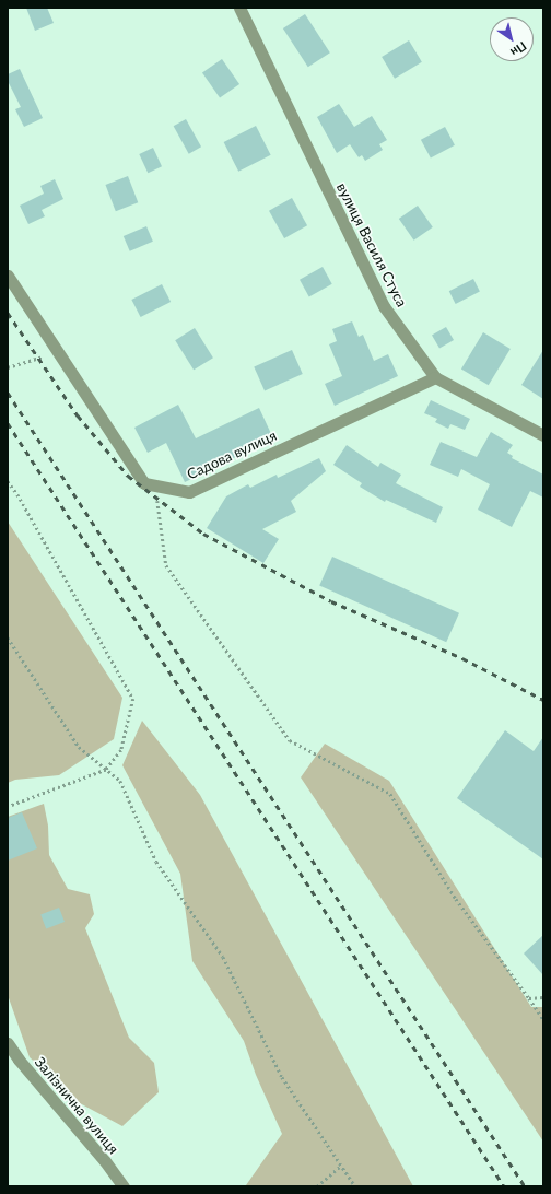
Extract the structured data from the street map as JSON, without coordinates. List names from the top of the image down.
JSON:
{
  "streets": {
    "street": ["вулиця Василя Стуса", "Садова вулиця", "Залізнична вулиця"]
  },
  "crossings": [
    ["вулиця Василя Стуса", "Садова вулиця"]
  ],
  "north": "bottom right"
}
